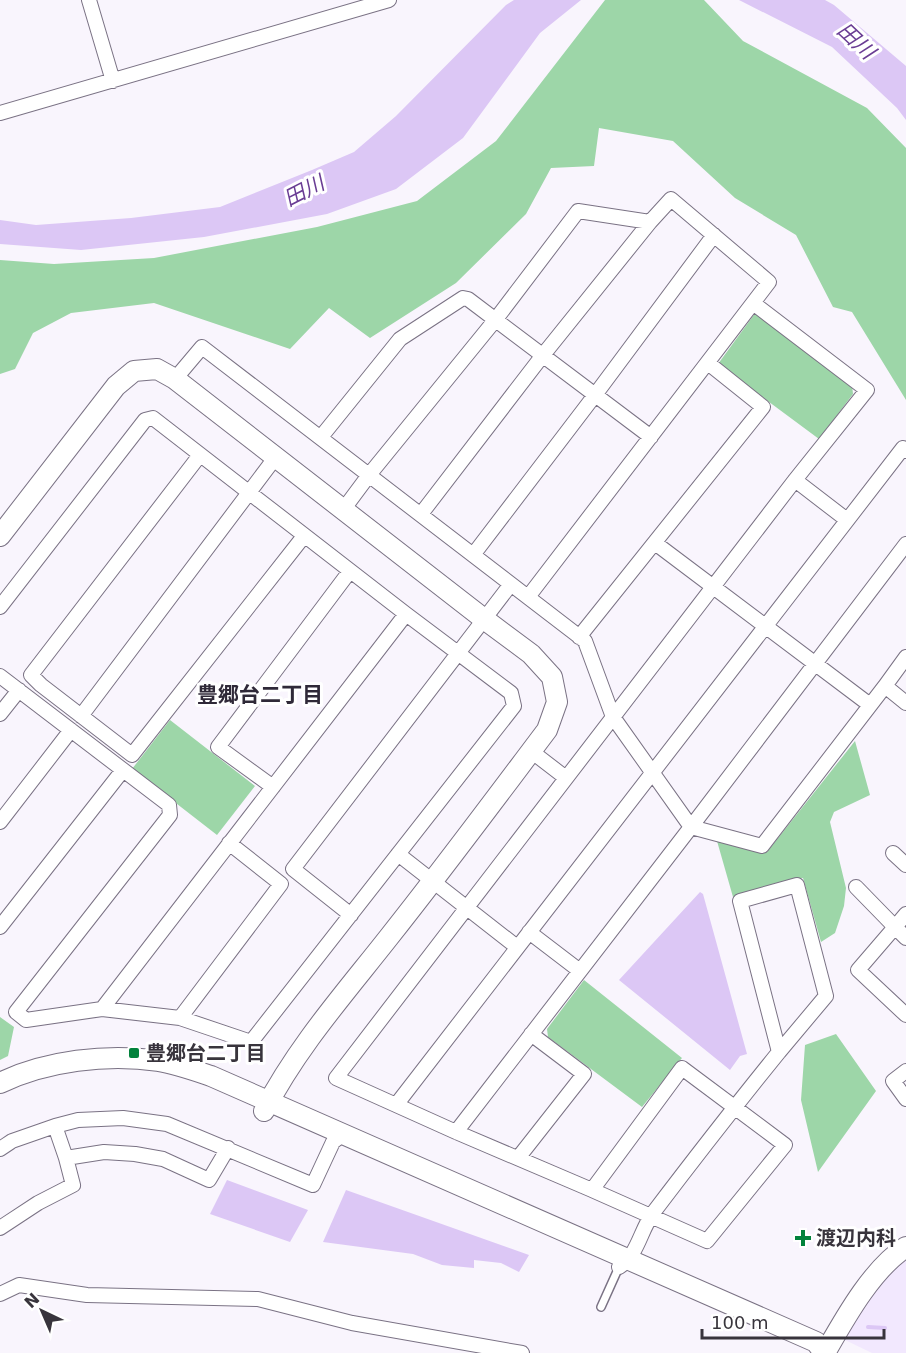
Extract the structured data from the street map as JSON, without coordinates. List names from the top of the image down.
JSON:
{
  "districts": ["豊郷台二丁目"],
  "water": ["田川"],
  "places": {
    "transit": ["豊郷台二丁目"],
    "health": ["渡辺内科"]
  },
  "scale_bar": "100 m",
  "north": "top left"
}
